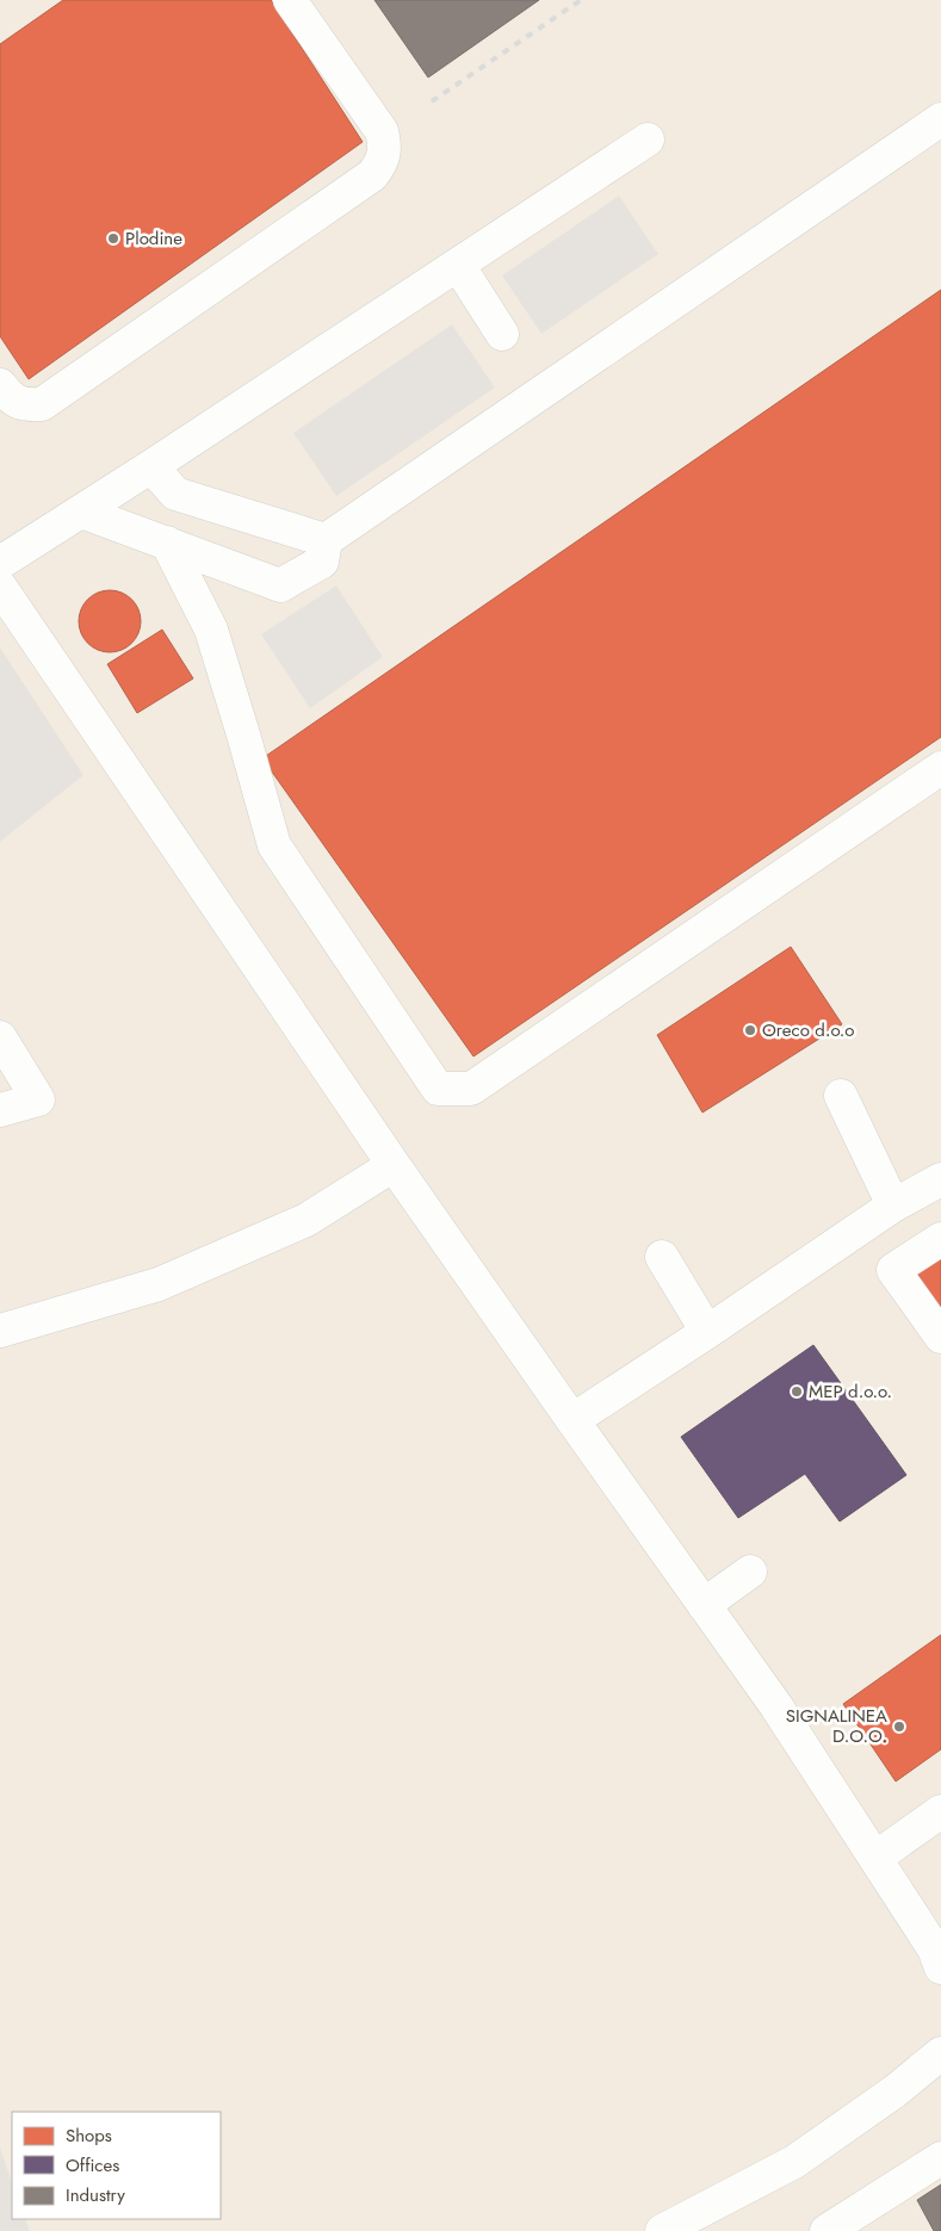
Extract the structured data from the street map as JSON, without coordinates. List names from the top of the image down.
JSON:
{
  "places": [
    "Plodine",
    "Oreco d.o.o",
    "MEP d.o.o.",
    "SIGNALINEA D.O.O."
  ],
  "legend": ["Shops", "Offices", "Industry"]
}
